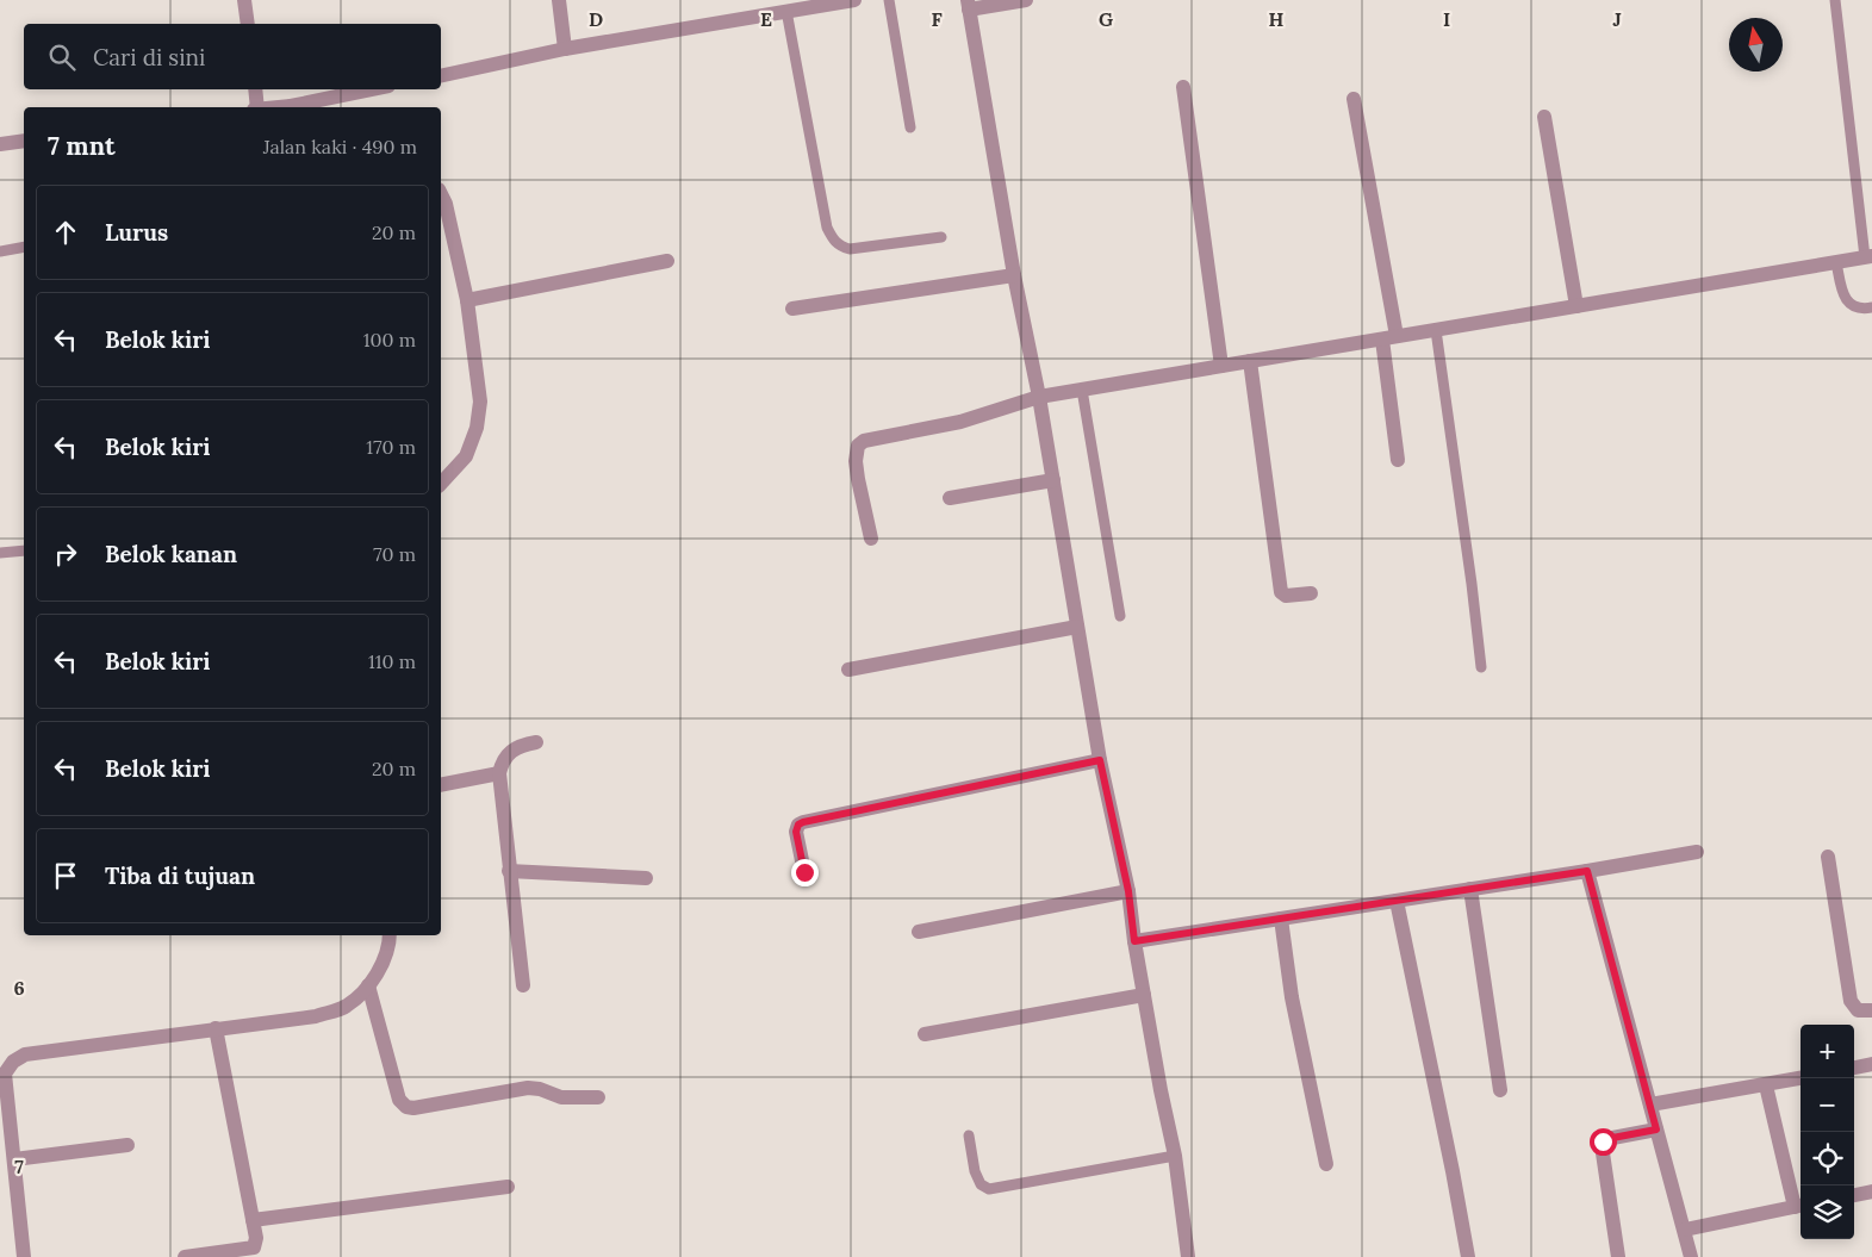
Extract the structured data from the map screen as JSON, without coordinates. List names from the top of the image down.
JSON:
{
  "north": "top",
  "page": {
    "search": "Cari di sini",
    "heading": ["7 mnt", "Jalan kaki · 490 m"],
    "list": [
      ["Lurus", "20 m"],
      ["Belok kiri", "100 m"],
      ["Belok kiri", "170 m"],
      ["Belok kanan", "70 m"],
      ["Belok kiri", "110 m"],
      ["Belok kiri", "20 m"],
      "Tiba di tujuan"
    ],
    "map_buttons": ["+", "−"]
  },
  "grid": {
    "columns": [
      "D",
      "E",
      "F",
      "G",
      "H",
      "I",
      "J"
    ],
    "rows": ["6", "7"]
  }
}
